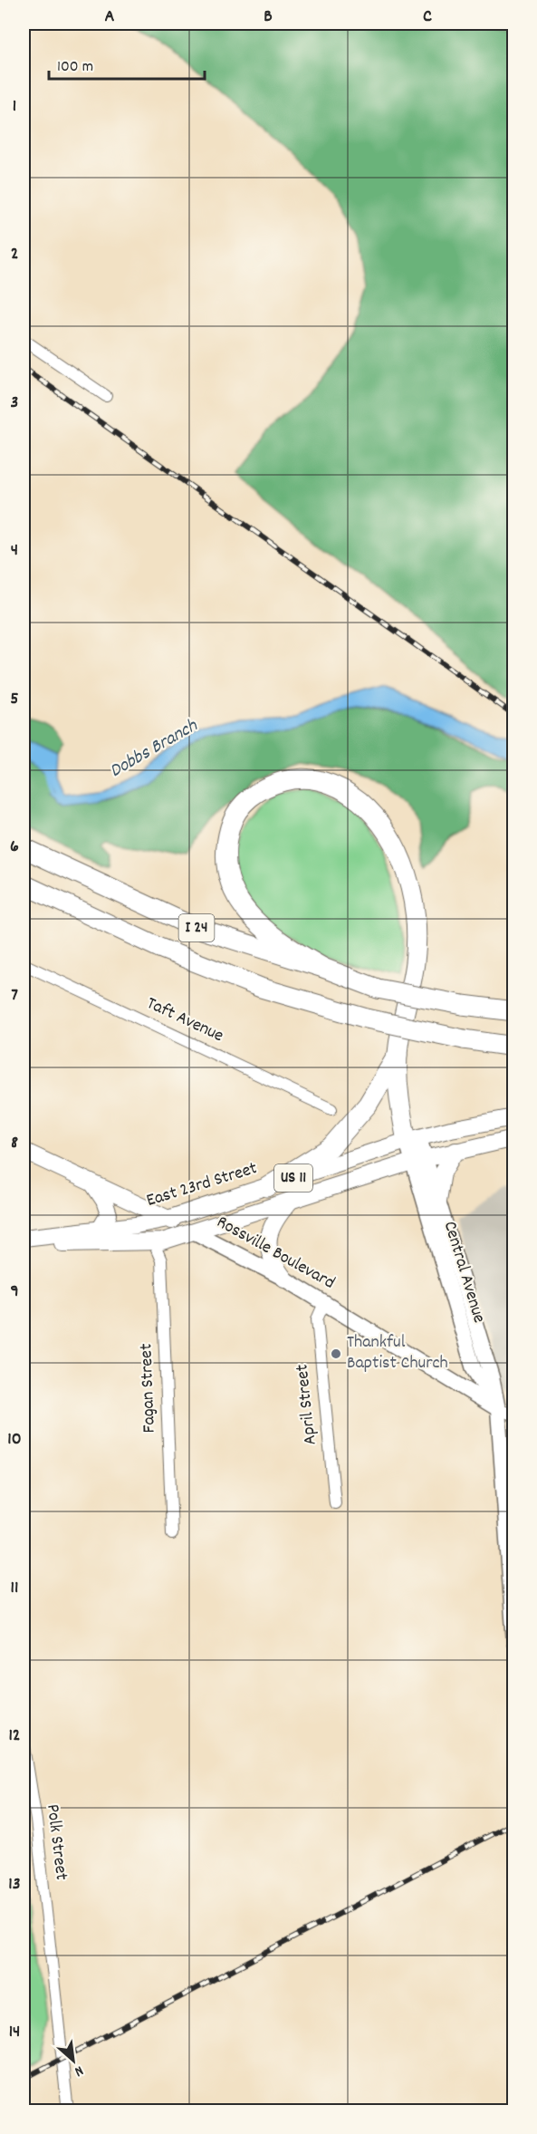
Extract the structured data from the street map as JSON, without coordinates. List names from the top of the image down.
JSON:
{
  "streets": {
    "highway": ["I 24"],
    "main road": [
      "US 11",
      "East 23rd Street",
      "Rossville Boulevard",
      "Central Avenue"
    ],
    "street": [
      "Taft Avenue",
      "Fagan Street",
      "April Street",
      "Polk Street"
    ]
  },
  "crossings": [
    ["US 11", "Rossville Boulevard"],
    ["US 11", "Central Avenue"],
    ["US 11", "Fagan Street"],
    ["East 23rd Street", "Rossville Boulevard"],
    ["East 23rd Street", "Central Avenue"],
    ["Rossville Boulevard", "Central Avenue"],
    ["Rossville Boulevard", "April Street"]
  ],
  "water": ["Dobbs Branch"],
  "places": ["Thankful Baptist Church"],
  "scale_bar": "100 m",
  "north": "bottom right",
  "grid": {
    "columns": ["A", "B", "C"],
    "rows": [
      "1",
      "2",
      "3",
      "4",
      "5",
      "6",
      "7",
      "8",
      "9",
      "10",
      "11",
      "12",
      "13",
      "14"
    ]
  }
}
